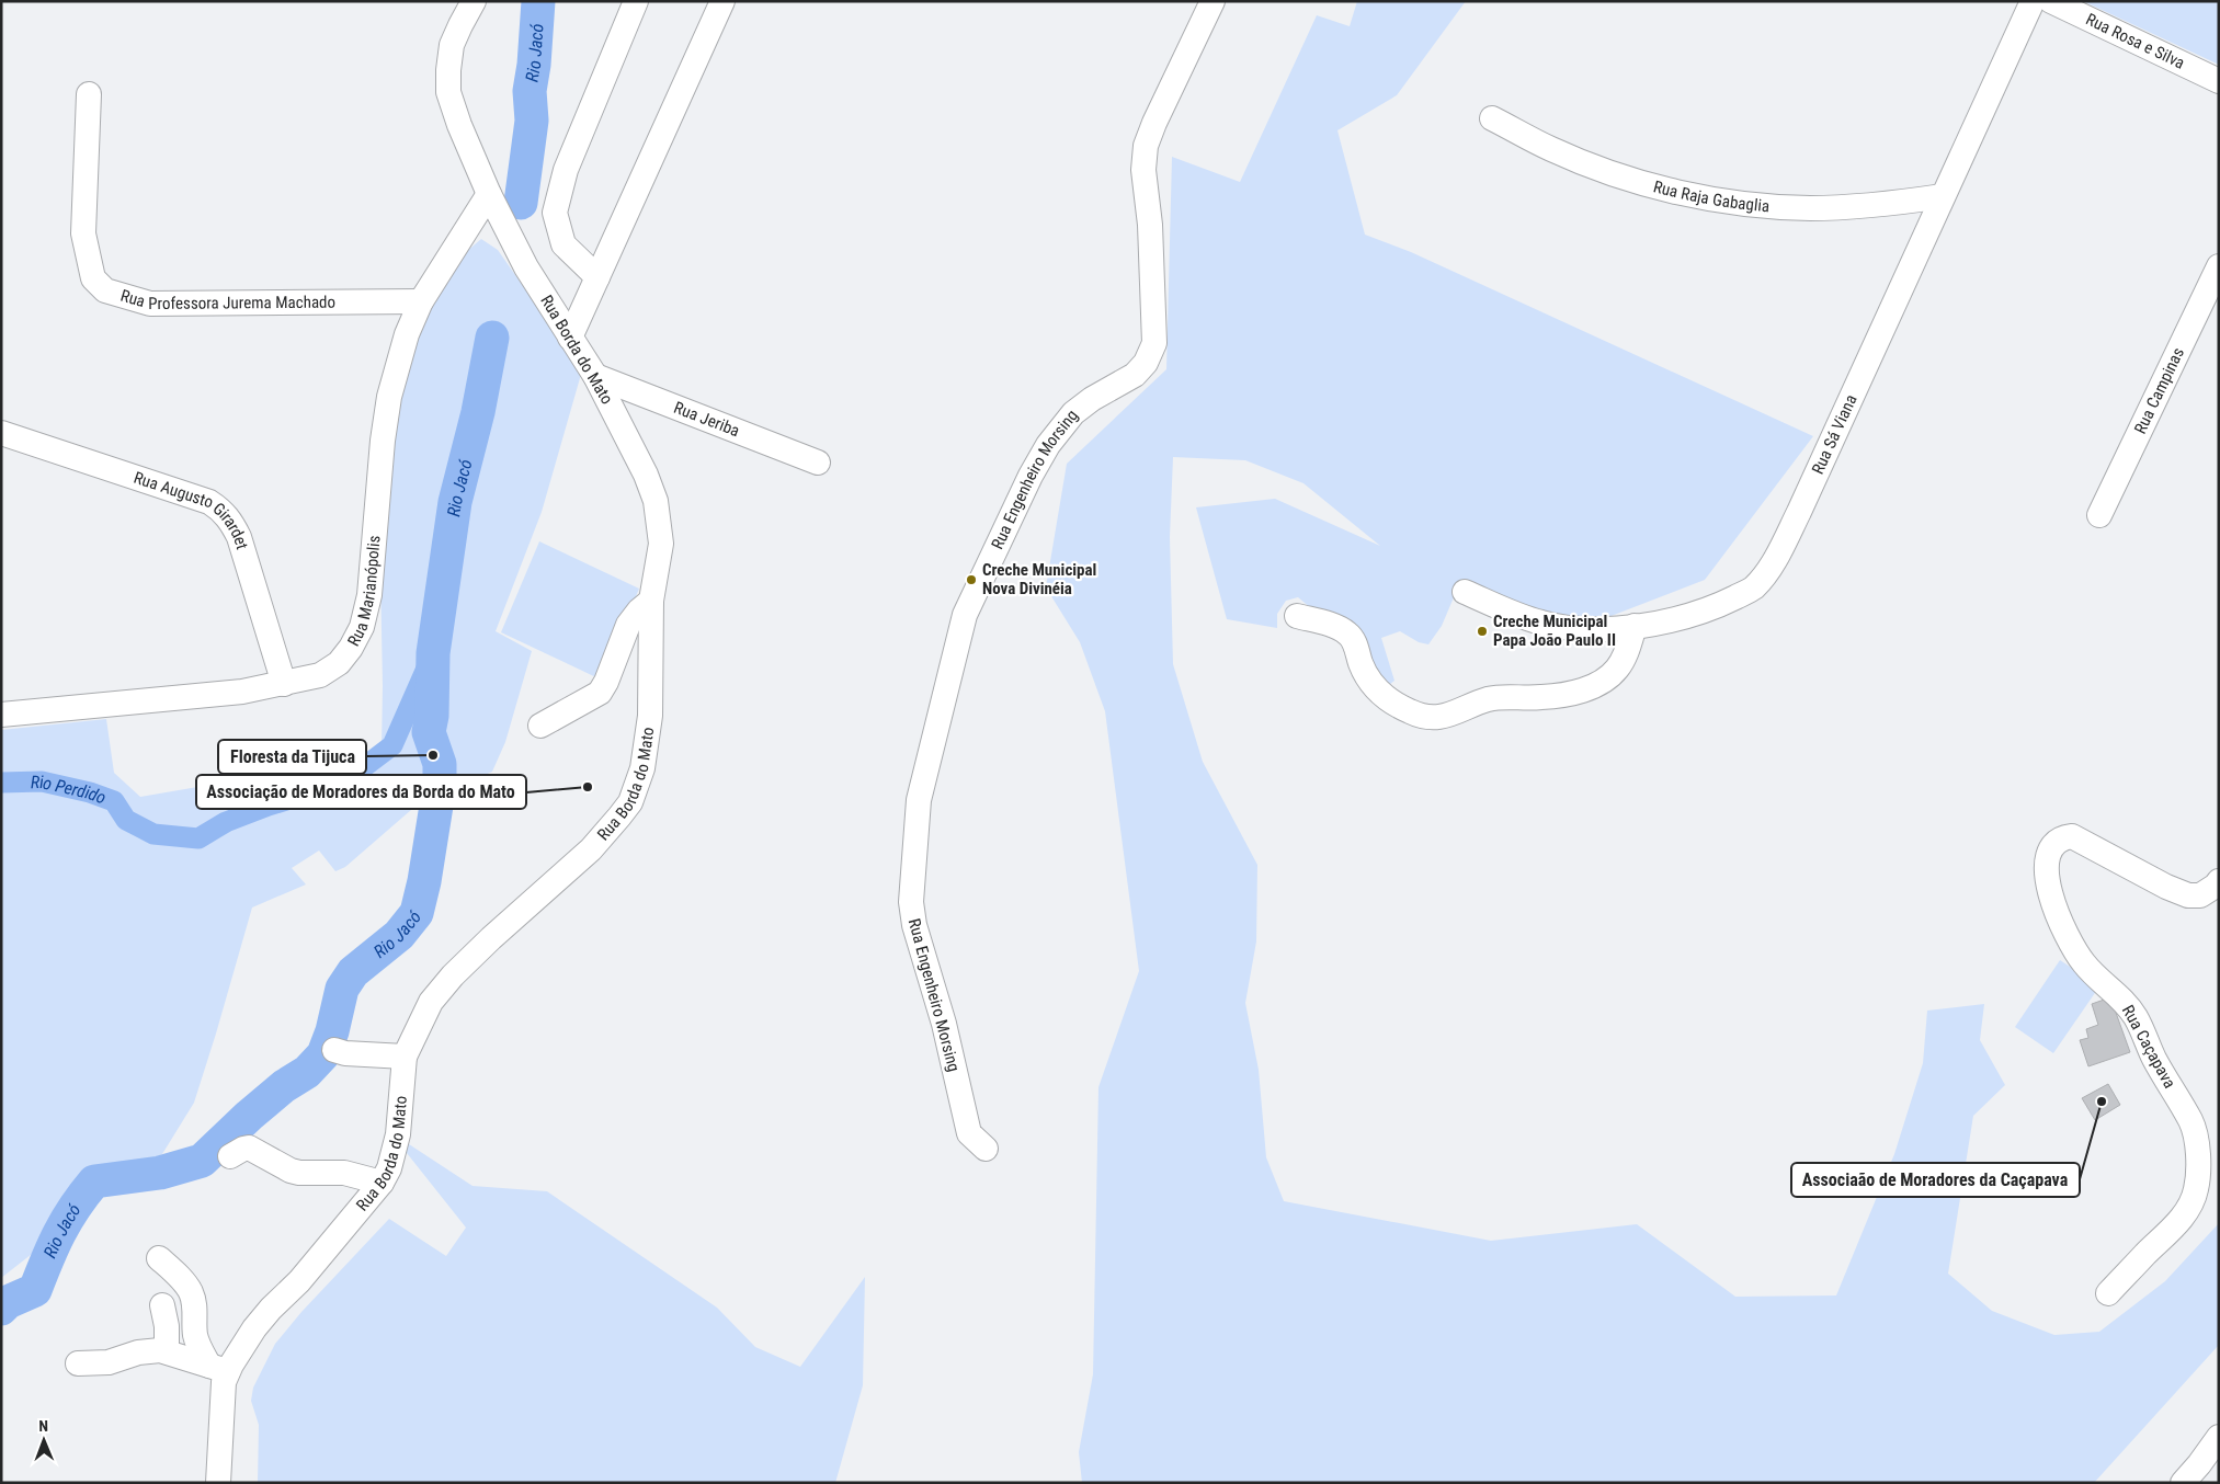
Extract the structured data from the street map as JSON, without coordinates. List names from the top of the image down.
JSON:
{
  "streets": {
    "street": [
      "Rua Rosa e Silva",
      "Rua Raja Gabaglia",
      "Rua Professora Jurema Machado",
      "Rua Borda do Mato",
      "Rua Campinas",
      "Rua Jeriba",
      "Rua Sá Viana",
      "Rua Engenheiro Morsing",
      "Rua Augusto Girardet",
      "Rua Marianópolis",
      "Rua Caçapava"
    ]
  },
  "crossings": [
    ["Rua Raja Gabaglia", "Rua Sá Viana"],
    ["Rua Professora Jurema Machado", "Rua Marianópolis"],
    ["Rua Borda do Mato", "Rua Jeriba"],
    ["Rua Borda do Mato", "Rua Marianópolis"],
    ["Rua Augusto Girardet", "Rua Marianópolis"]
  ],
  "water": ["Rio Jacó", "Rio Perdido"],
  "places": [
    "Creche Municipal Nova Divinéia",
    "Creche Municipal Papa João Paulo II",
    "Floresta da Tijuca",
    "Associação de Moradores da Borda do Mato",
    "Associaão de Moradores da Caçapava"
  ],
  "north": "top"
}
